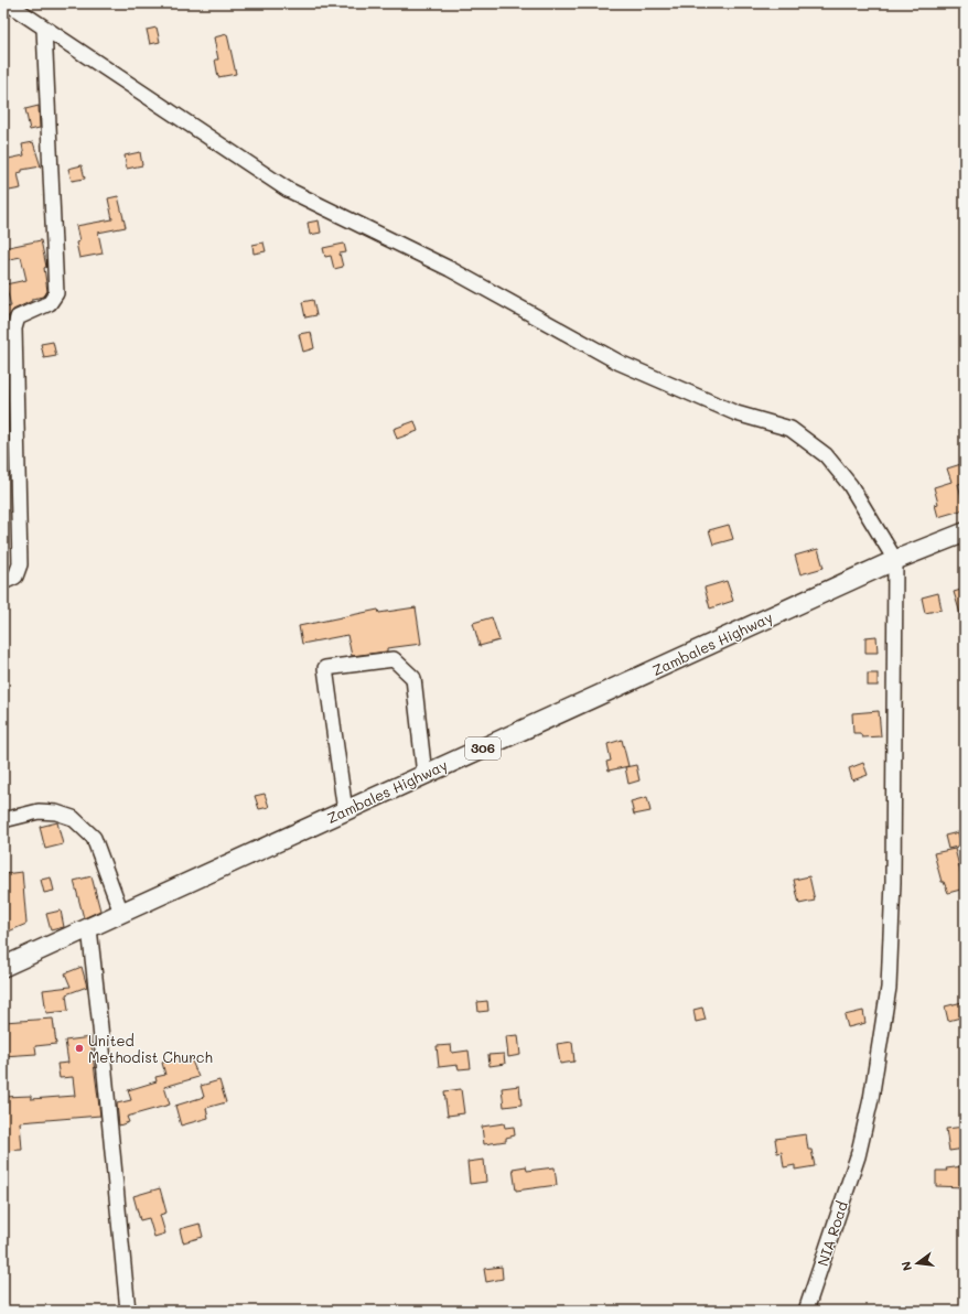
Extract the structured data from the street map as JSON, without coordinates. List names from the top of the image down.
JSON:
{
  "streets": {
    "main road": ["Zambales Highway", "306"],
    "street": ["NIA Road"]
  },
  "crossings": [
    ["Zambales Highway", "NIA Road"]
  ],
  "places": ["United Methodist Church"],
  "north": "left"
}
